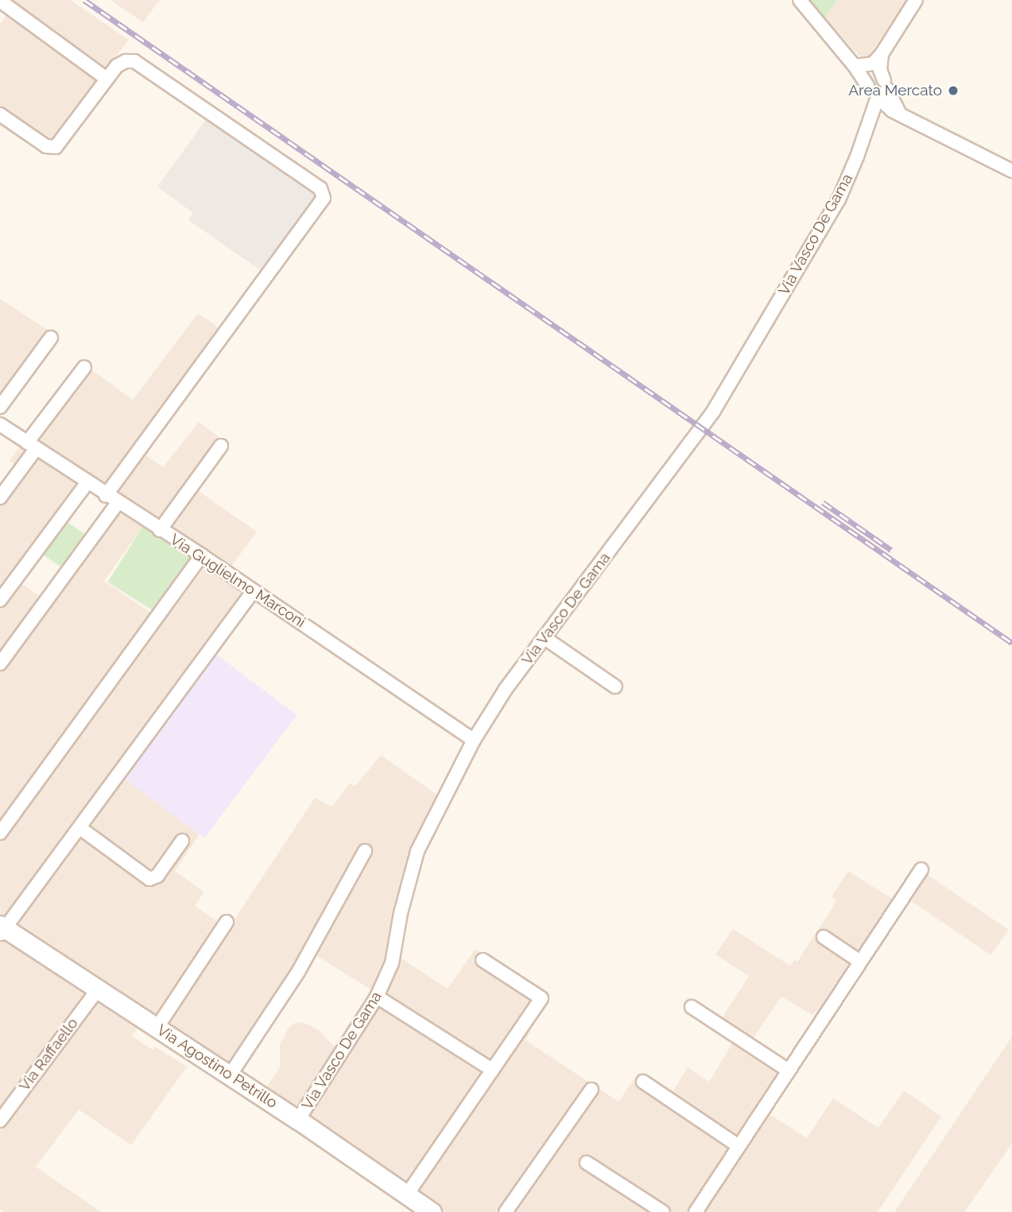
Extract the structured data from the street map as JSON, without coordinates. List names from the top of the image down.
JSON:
{
  "streets": {
    "street": [
      "Via Vasco De Gama",
      "Via Guglielmo Marconi",
      "Via Raffaello",
      "Via Agostino Petrillo"
    ]
  },
  "crossings": [
    ["Via Vasco De Gama", "Via Guglielmo Marconi"],
    ["Via Vasco De Gama", "Via Agostino Petrillo"],
    ["Via Raffaello", "Via Agostino Petrillo"]
  ],
  "places": ["Area Mercato"]
}
